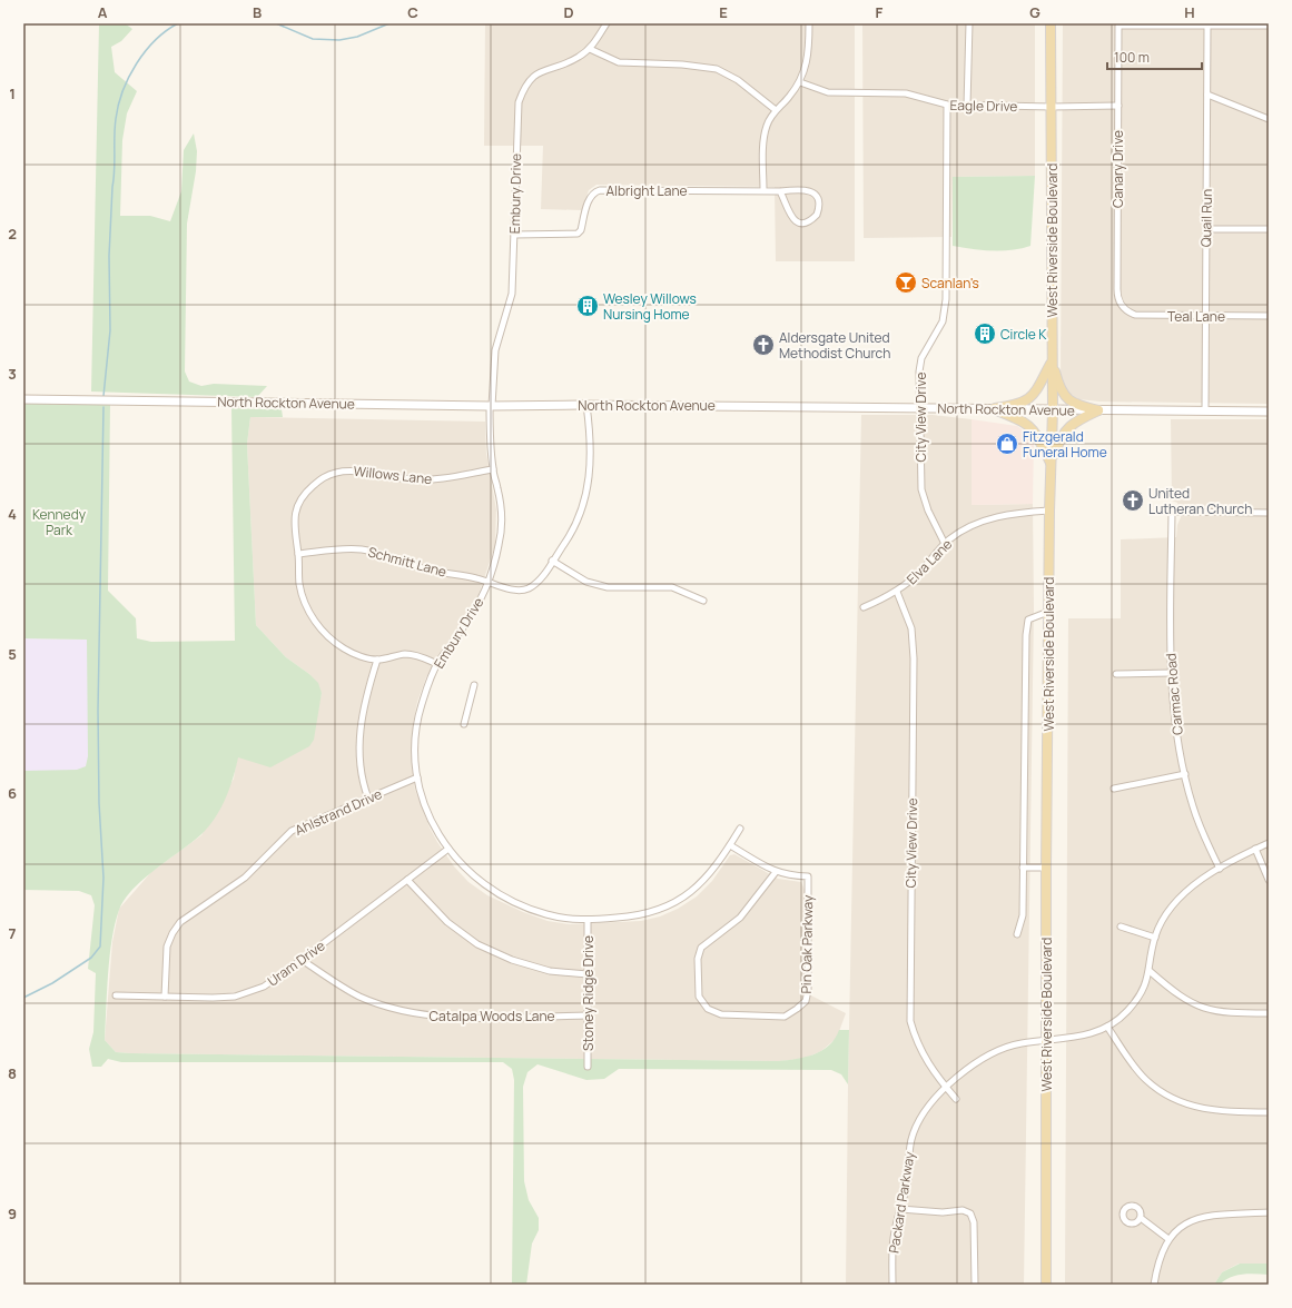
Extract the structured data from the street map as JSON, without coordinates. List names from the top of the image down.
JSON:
{
  "streets": {
    "main road": ["West Riverside Boulevard"],
    "street": [
      "Eagle Drive",
      "Canary Drive",
      "Albright Lane",
      "Embury Drive",
      "Quail Run",
      "Teal Lane",
      "North Rockton Avenue",
      "City View Drive",
      "Willows Lane",
      "Schmitt Lane",
      "Elva Lane",
      "Carmac Road",
      "Ahlstrand Drive",
      "Pin Oak Parkway",
      "Uram Drive",
      "Stoney Ridge Drive",
      "Catalpa Woods Lane",
      "Packard Parkway"
    ]
  },
  "crossings": [
    ["Eagle Drive", "Canary Drive"],
    ["Eagle Drive", "West Riverside Boulevard"],
    ["Eagle Drive", "City View Drive"],
    ["Canary Drive", "Quail Run"],
    ["Canary Drive", "Teal Lane"],
    ["Albright Lane", "Embury Drive"],
    ["Embury Drive", "North Rockton Avenue"],
    ["Embury Drive", "Willows Lane"],
    ["Embury Drive", "Schmitt Lane"],
    ["Embury Drive", "Ahlstrand Drive"],
    ["Embury Drive", "Uram Drive"],
    ["Embury Drive", "Stoney Ridge Drive"],
    ["Quail Run", "Teal Lane"],
    ["Quail Run", "North Rockton Avenue"],
    ["West Riverside Boulevard", "North Rockton Avenue"],
    ["West Riverside Boulevard", "Elva Lane"],
    ["West Riverside Boulevard", "Packard Parkway"],
    ["North Rockton Avenue", "City View Drive"],
    ["City View Drive", "Elva Lane"],
    ["City View Drive", "Packard Parkway"],
    ["Willows Lane", "Schmitt Lane"],
    ["Carmac Road", "Packard Parkway"],
    ["Ahlstrand Drive", "Uram Drive"],
    ["Uram Drive", "Catalpa Woods Lane"],
    ["Stoney Ridge Drive", "Catalpa Woods Lane"]
  ],
  "parks": ["Kennedy Park"],
  "places": {
    "bar": ["Scanlan's"],
    "building": ["Wesley Willows Nursing Home", "Circle K"],
    "church": ["Aldersgate United Methodist Church", "United Lutheran Church"],
    "shop": ["Fitzgerald Funeral Home"]
  },
  "scale_bar": "100 m",
  "grid": {
    "columns": [
      "A",
      "B",
      "C",
      "D",
      "E",
      "F",
      "G",
      "H"
    ],
    "rows": [
      "1",
      "2",
      "3",
      "4",
      "5",
      "6",
      "7",
      "8",
      "9"
    ]
  }
}
